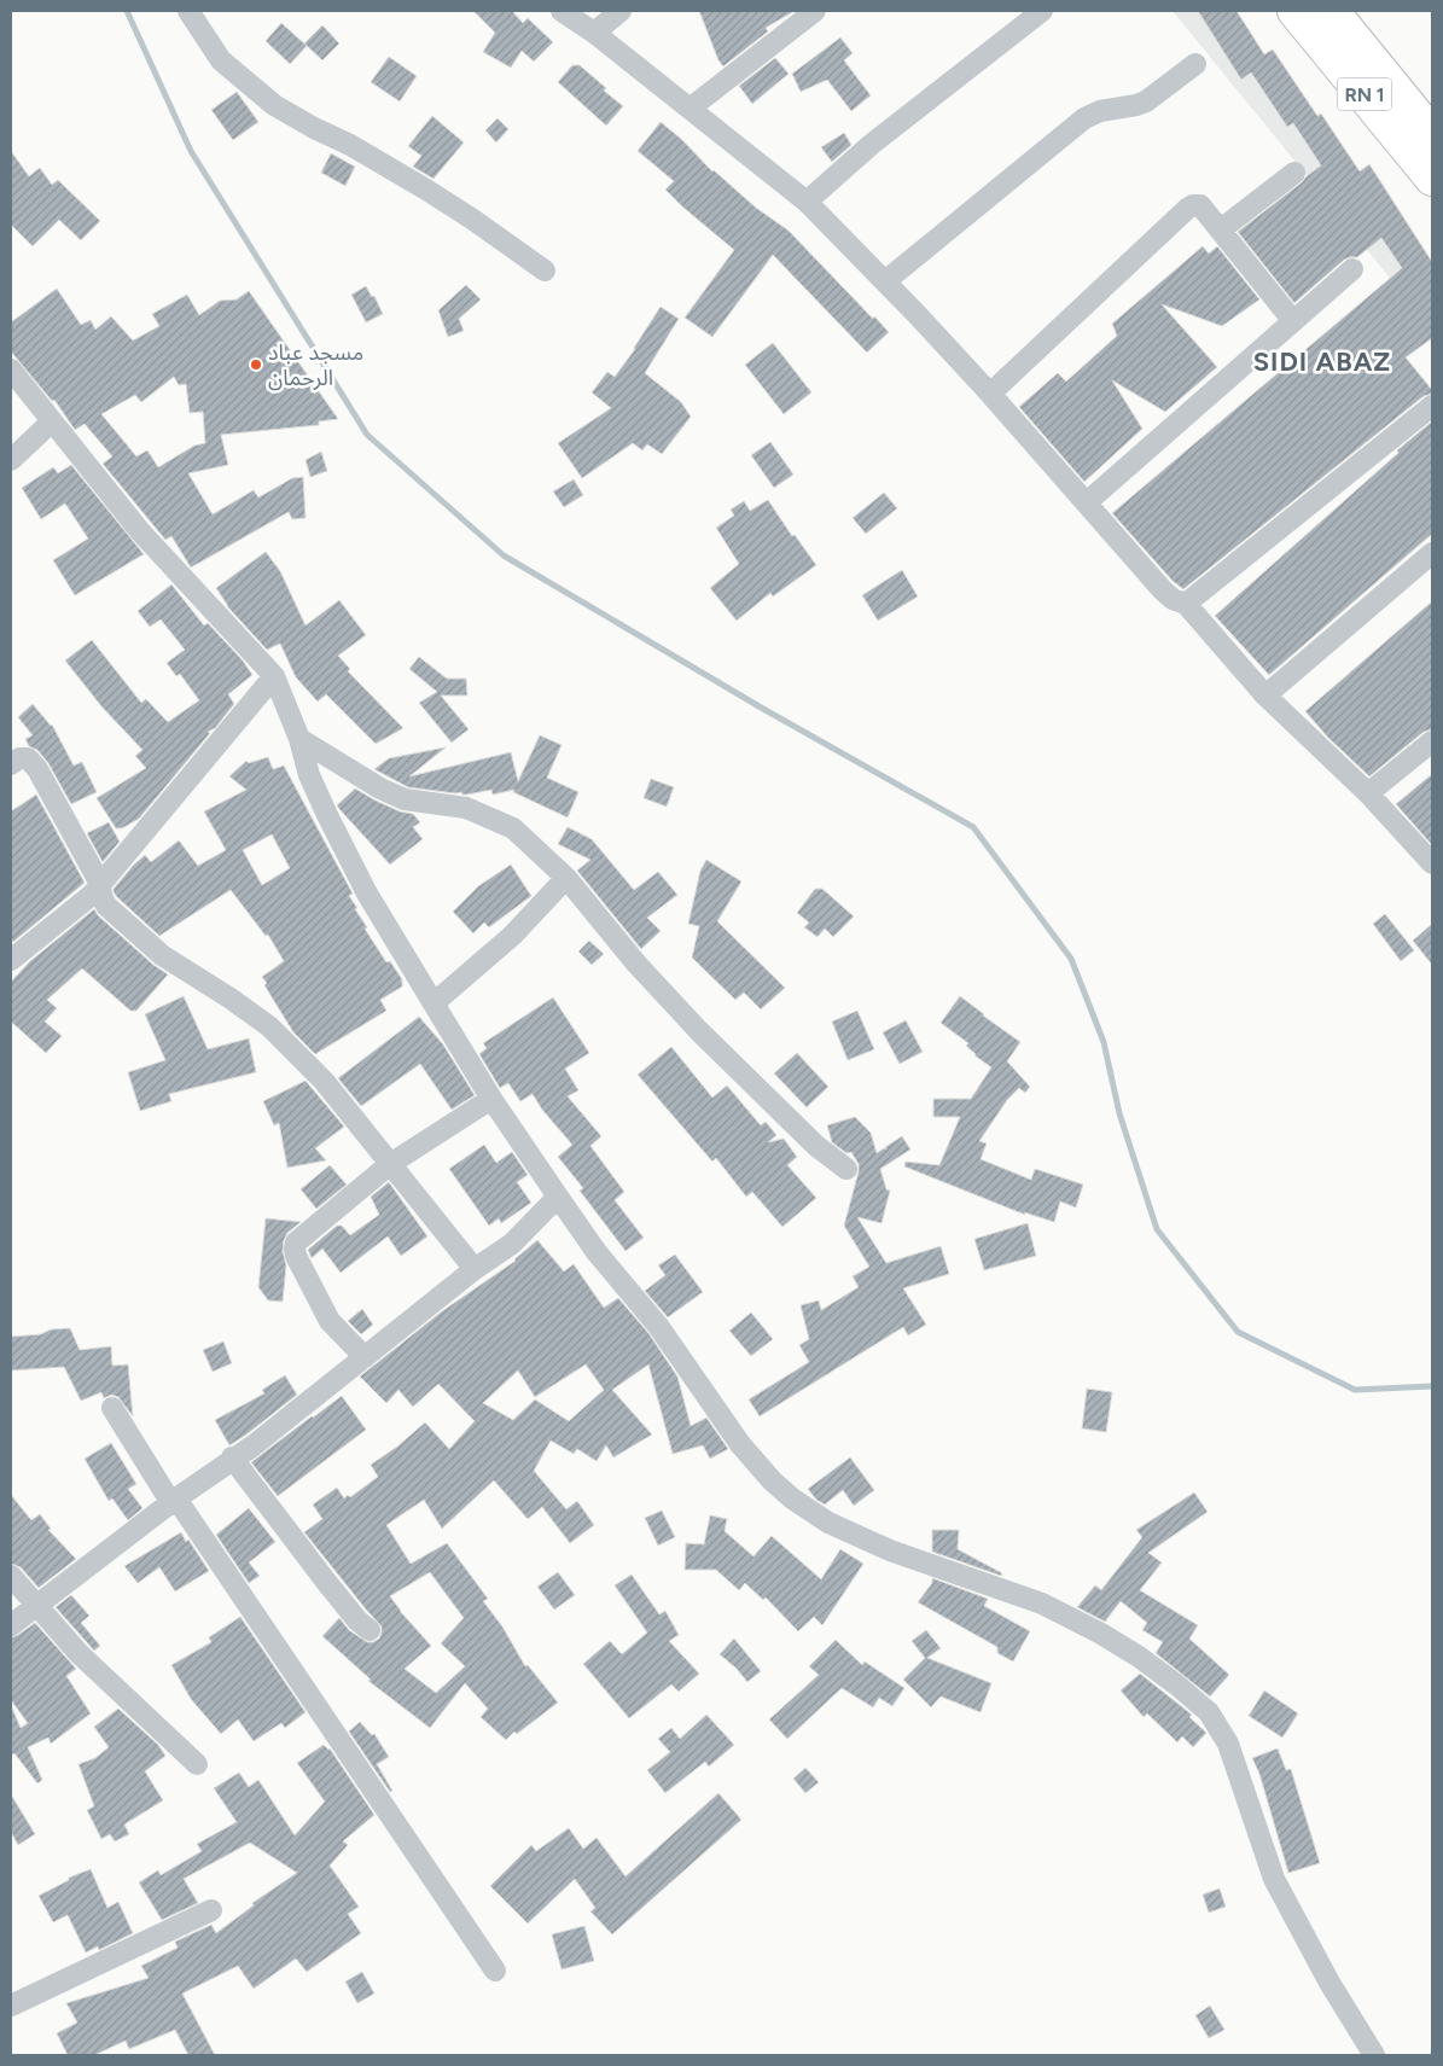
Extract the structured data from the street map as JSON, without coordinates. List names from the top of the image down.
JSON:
{
  "streets": {
    "highway": ["RN 1"]
  },
  "districts": ["SIDI ABAZ"],
  "places": ["مسجد عباد الرحمان"]
}
